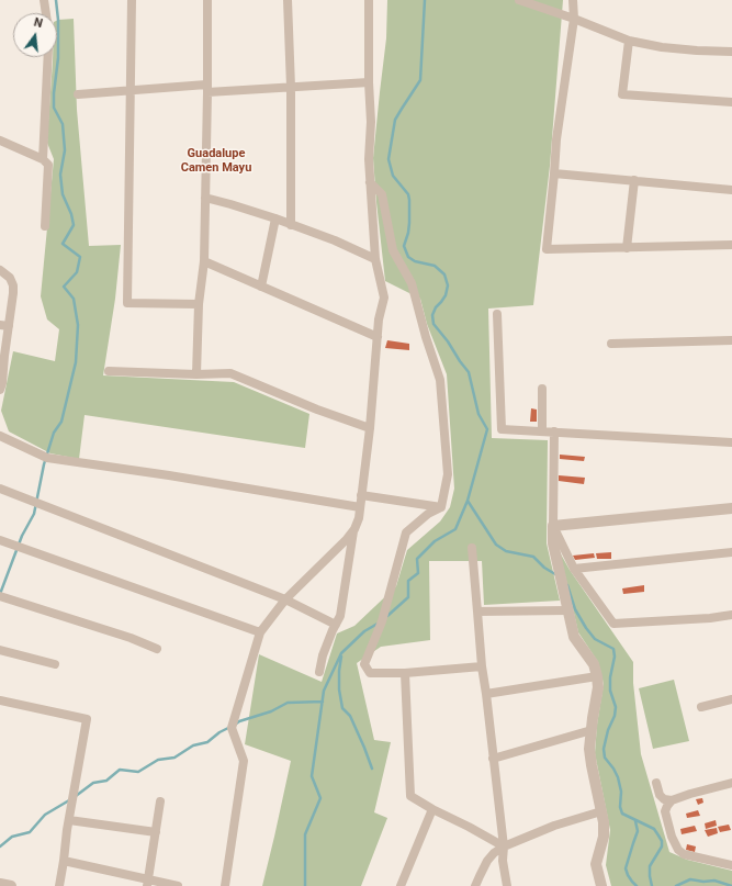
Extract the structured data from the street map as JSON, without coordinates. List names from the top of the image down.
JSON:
{
  "districts": ["Guadalupe Camen Mayu"],
  "north": "top"
}
